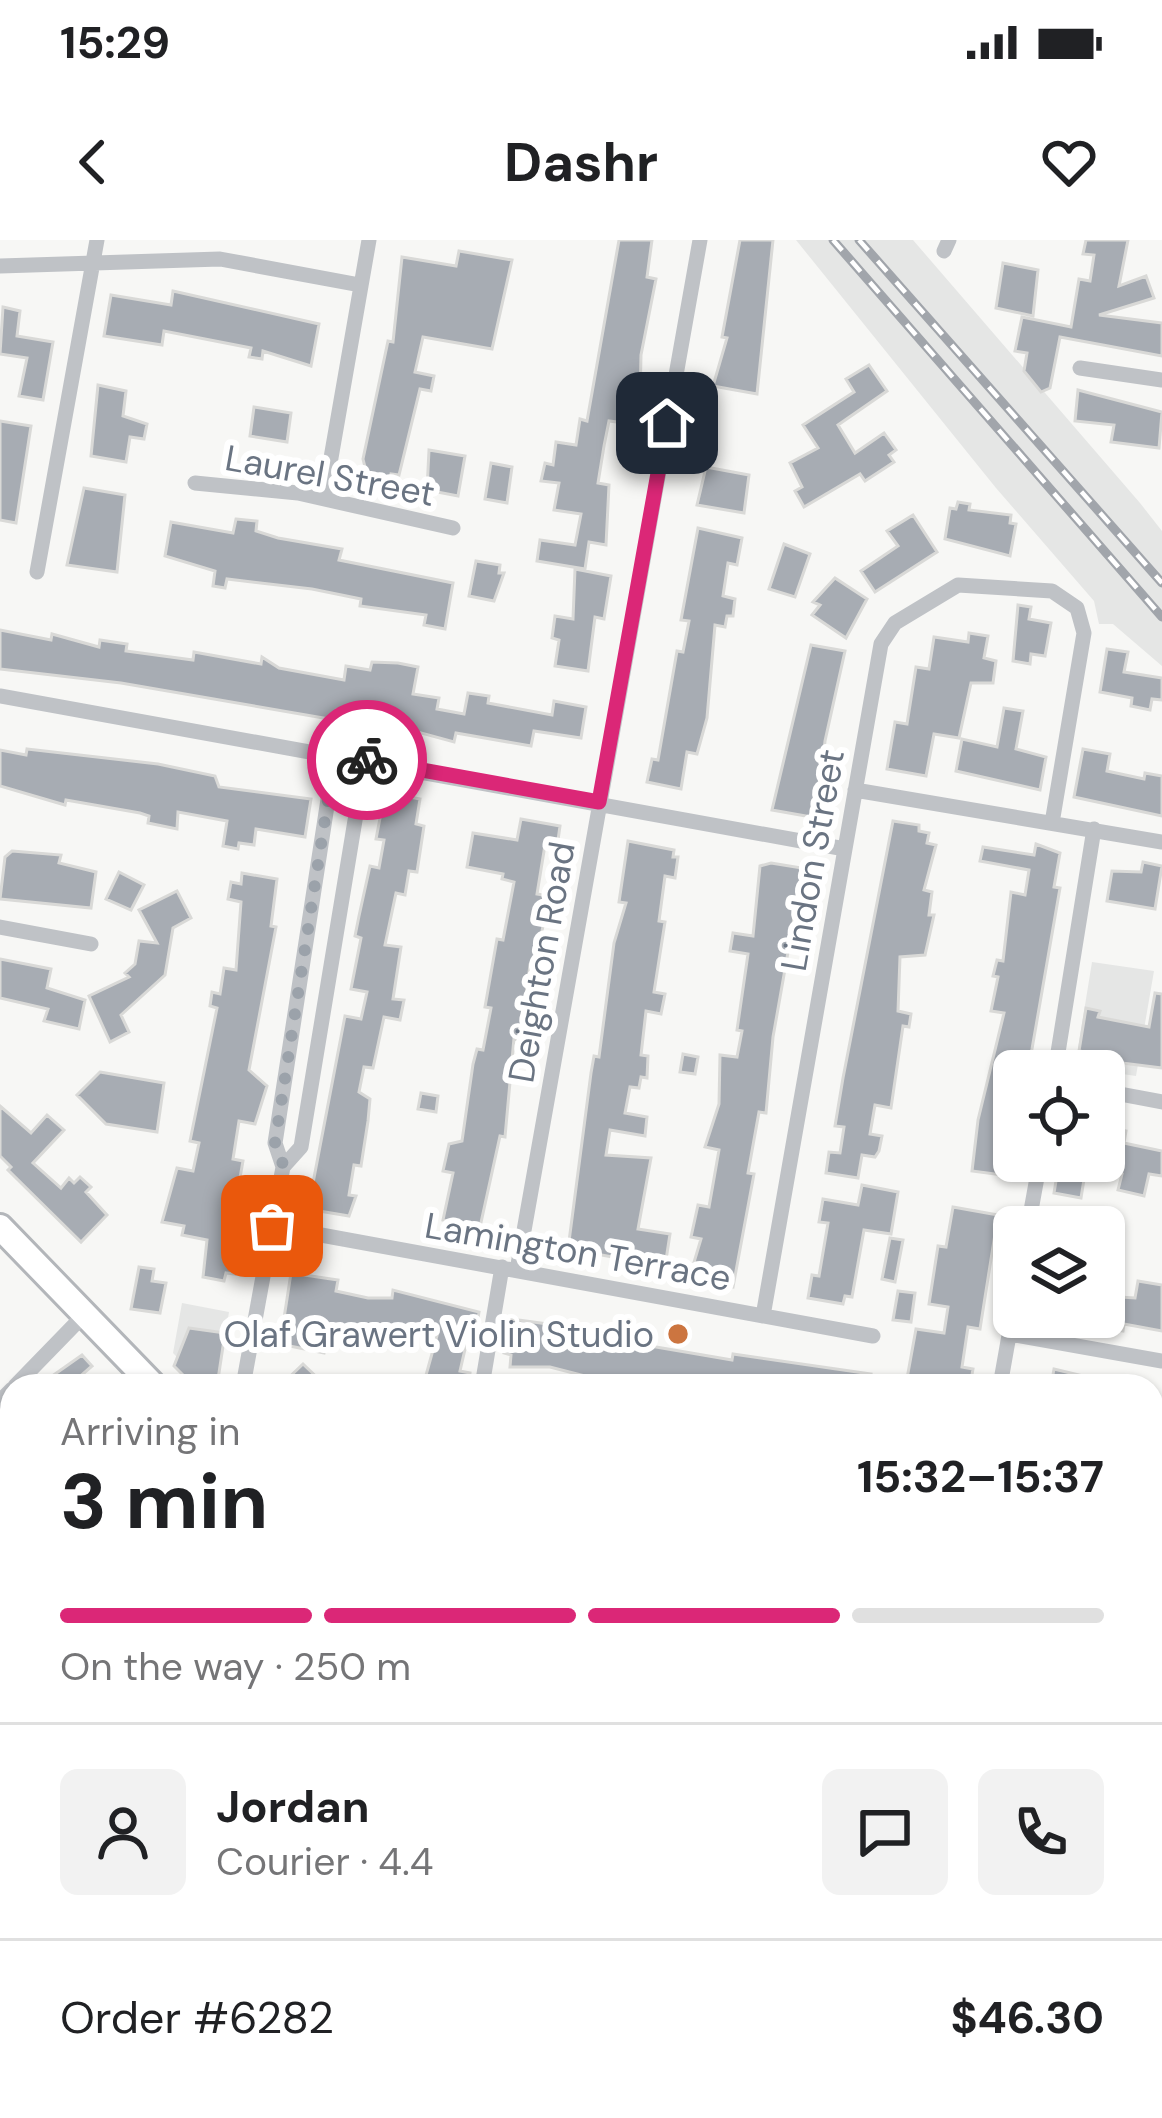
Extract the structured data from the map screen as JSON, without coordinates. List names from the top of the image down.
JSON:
{
  "streets": {
    "street": [
      "Laurel Street",
      "Lindon Street",
      "Deighton Road",
      "Lamington Terrace"
    ]
  },
  "crossings": [
    ["Lindon Street", "Lamington Terrace"],
    ["Deighton Road", "Lamington Terrace"]
  ],
  "places": ["Olaf Grawert Violin Studio"],
  "page": {
    "status": "15:29",
    "header": "Dashr",
    "heading": ["3 min", "Arriving in", "15:32–15:37"],
    "panel": [
      "Jordan",
      "Courier · 4.4",
      "Order #6282",
      "$46.30"
    ],
    "bar": "On the way · 250 m"
  }
}
